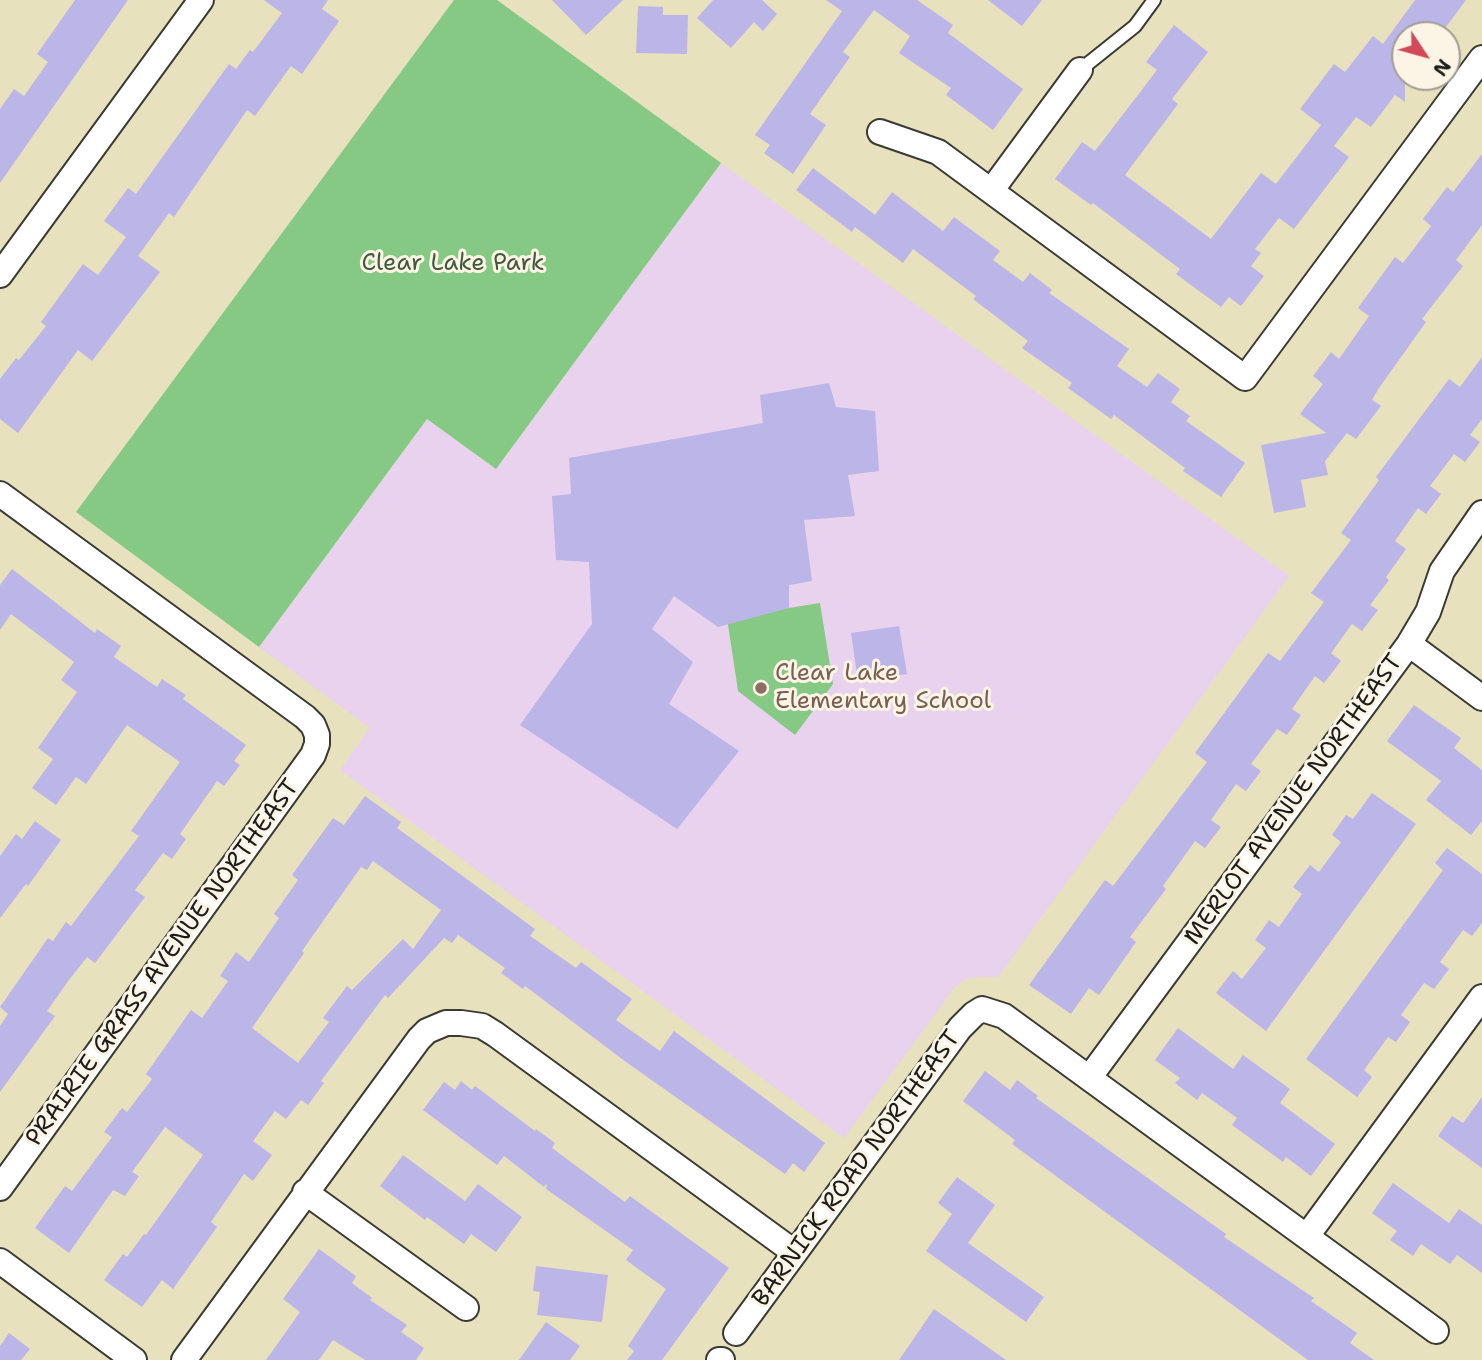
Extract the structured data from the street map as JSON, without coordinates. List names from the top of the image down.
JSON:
{
  "streets": {
    "street": ["MERLOT AVENUE NORTHEAST", "PRAIRIE GRASS AVENUE NORTHEAST", "BARNICK ROAD NORTHEAST"]
  },
  "crossings": [
    ["MERLOT AVENUE NORTHEAST", "BARNICK ROAD NORTHEAST"]
  ],
  "parks": ["Clear Lake Park"],
  "places": ["Clear Lake Elementary School"],
  "north": "bottom right"
}
